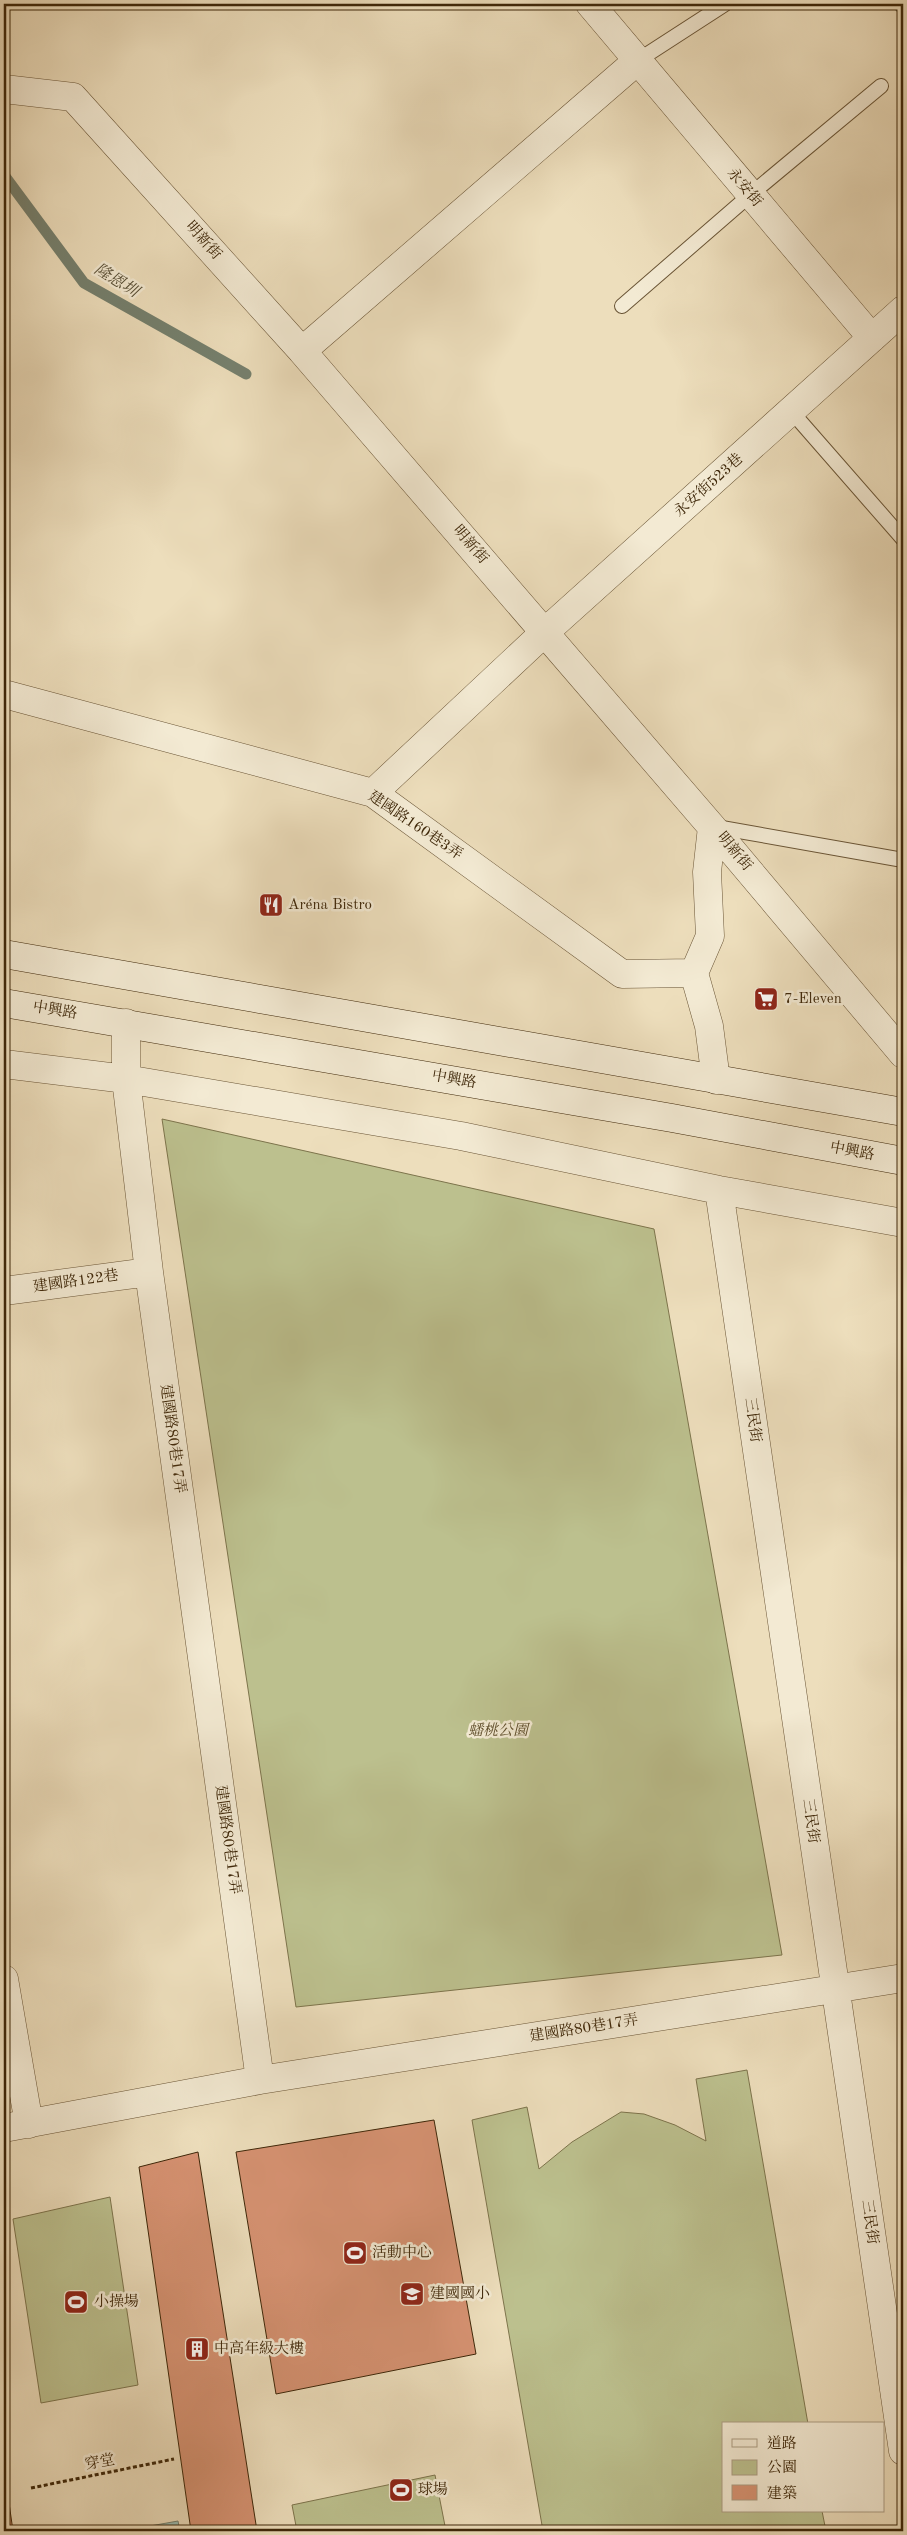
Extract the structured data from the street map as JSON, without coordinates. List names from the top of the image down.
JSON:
{
  "streets": {
    "street": [
      "永安街",
      "明新街",
      "永安街523巷",
      "建國路160巷3弄",
      "中興路",
      "建國路122巷",
      "三民街",
      "建國路80巷17弄"
    ],
    "path": ["穿堂"]
  },
  "crossings": [
    ["永安街", "永安街523巷"],
    ["明新街", "永安街523巷"],
    ["永安街523巷", "建國路160巷3弄"],
    ["中興路", "建國路80巷17弄"],
    ["建國路122巷", "建國路80巷17弄"],
    ["三民街", "建國路80巷17弄"]
  ],
  "water": ["隆恩圳"],
  "parks": ["蟠桃公園"],
  "places": {
    "restaurant": ["Aréna Bistro"],
    "supermarket": ["7-Eleven"],
    "sports": ["活動中心", "小操場", "球場"],
    "school or university": ["建國國小"],
    "building": ["中高年級大樓"]
  },
  "legend": ["道路", "公園", "建築"]
}
